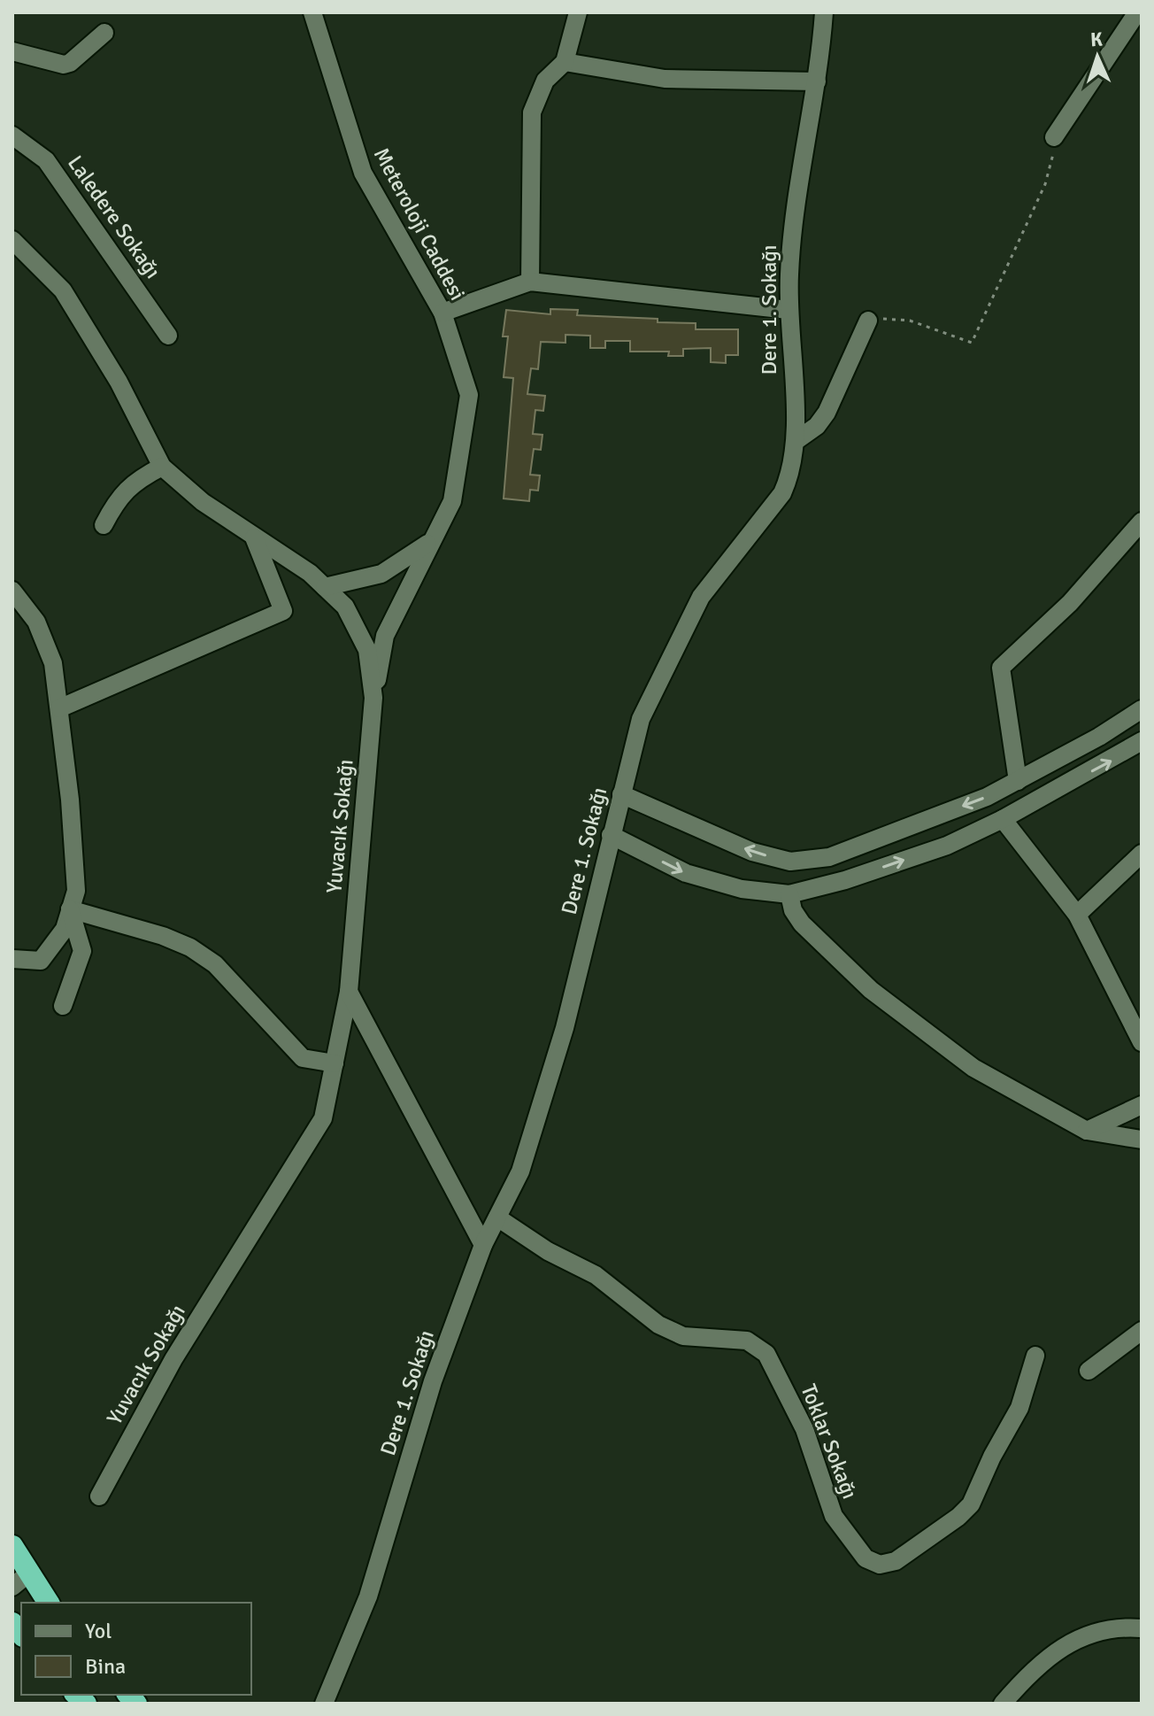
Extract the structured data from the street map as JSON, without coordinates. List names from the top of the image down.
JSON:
{
  "streets": {
    "street": [
      "Laledere Sokağı",
      "Meteroloji Caddesi",
      "Dere 1. Sokağı",
      "Yuvacık Sokağı",
      "Toklar Sokağı"
    ]
  },
  "crossings": [
    ["Meteroloji Caddesi", "Yuvacık Sokağı"],
    ["Dere 1. Sokağı", "Toklar Sokağı"]
  ],
  "legend": ["Yol", "Bina"],
  "north": "top"
}
